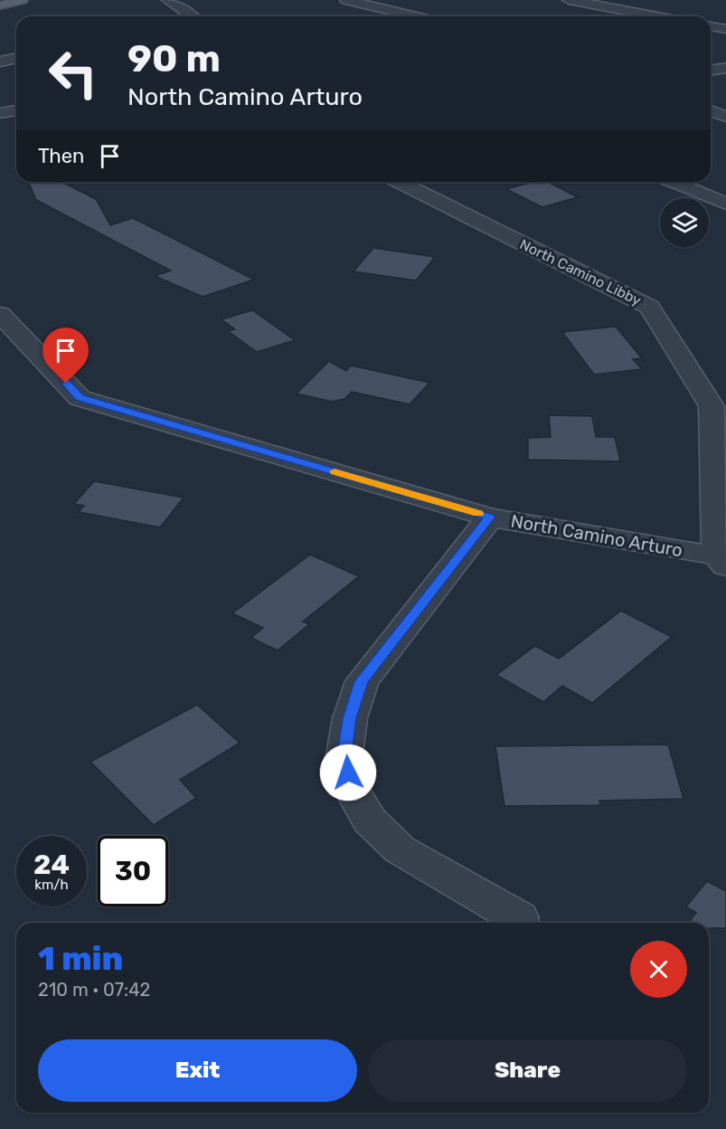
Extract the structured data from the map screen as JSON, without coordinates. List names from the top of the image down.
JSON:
{
  "streets": {
    "street": ["North Camino Libby", "North Camino Arturo"]
  },
  "crossings": [
    ["North Camino Libby", "North Camino Arturo"]
  ],
  "page": {
    "turn": ["90 m", "North Camino Arturo"],
    "then": "Then",
    "speed": "24 km/h",
    "limit": "30",
    "heading": ["1 min", "210 m · 07:42"],
    "buttons": ["Exit", "Share"]
  }
}
